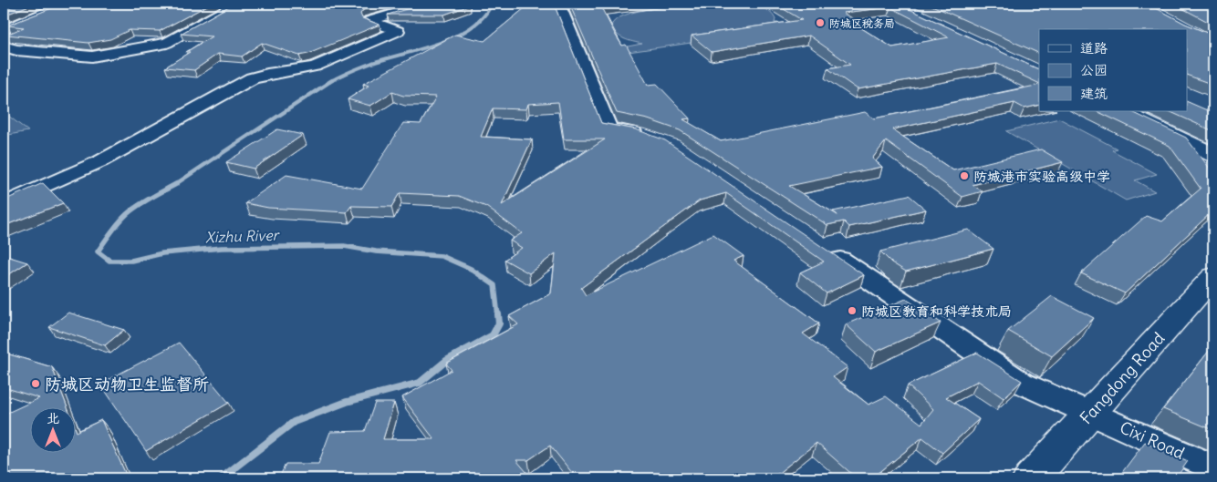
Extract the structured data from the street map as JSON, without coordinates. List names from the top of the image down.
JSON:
{
  "streets": {
    "main road": ["Fangdong Road"],
    "street": ["Cixi Road"]
  },
  "crossings": [
    ["Fangdong Road", "Cixi Road"]
  ],
  "water": ["Xizhu River"],
  "places": [
    "防城区税务局",
    "防城港市实验高级中学",
    "防城区教育和科学技术局",
    "防城区动物卫生监督所"
  ],
  "legend": ["道路", "公园", "建筑"],
  "north": "top"
}
